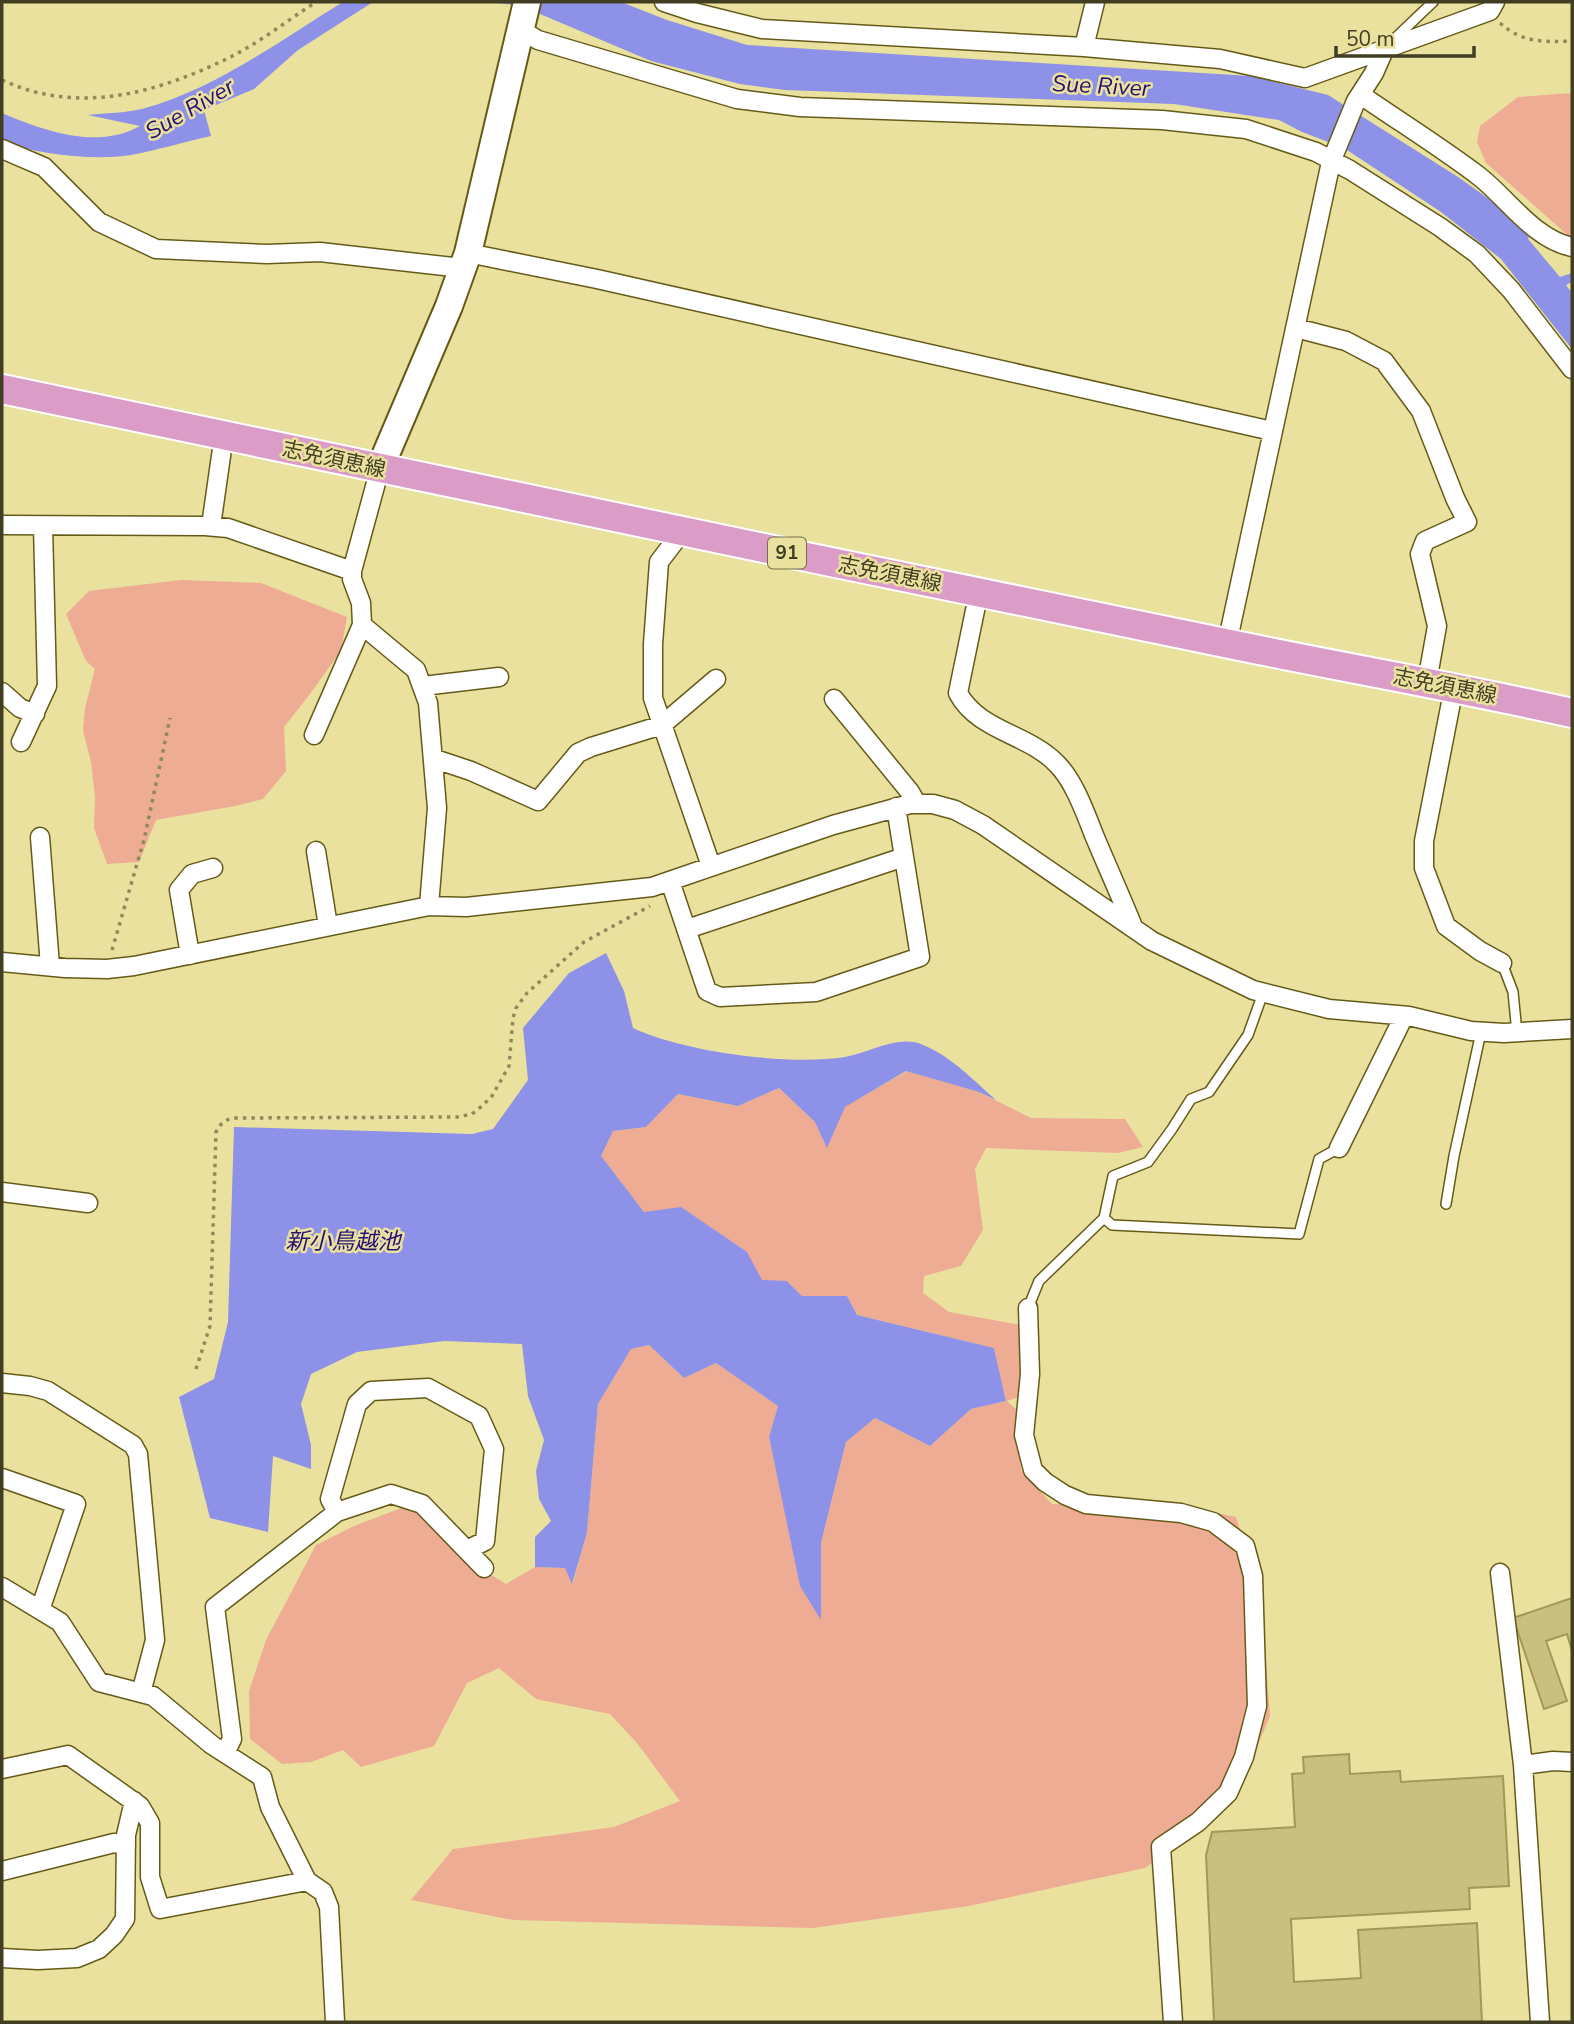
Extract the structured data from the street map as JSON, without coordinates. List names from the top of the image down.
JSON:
{
  "streets": {
    "main road": ["志免須恵線", "91"]
  },
  "water": ["Sue River", "新小鳥越池"],
  "scale_bar": "50 m"
}
